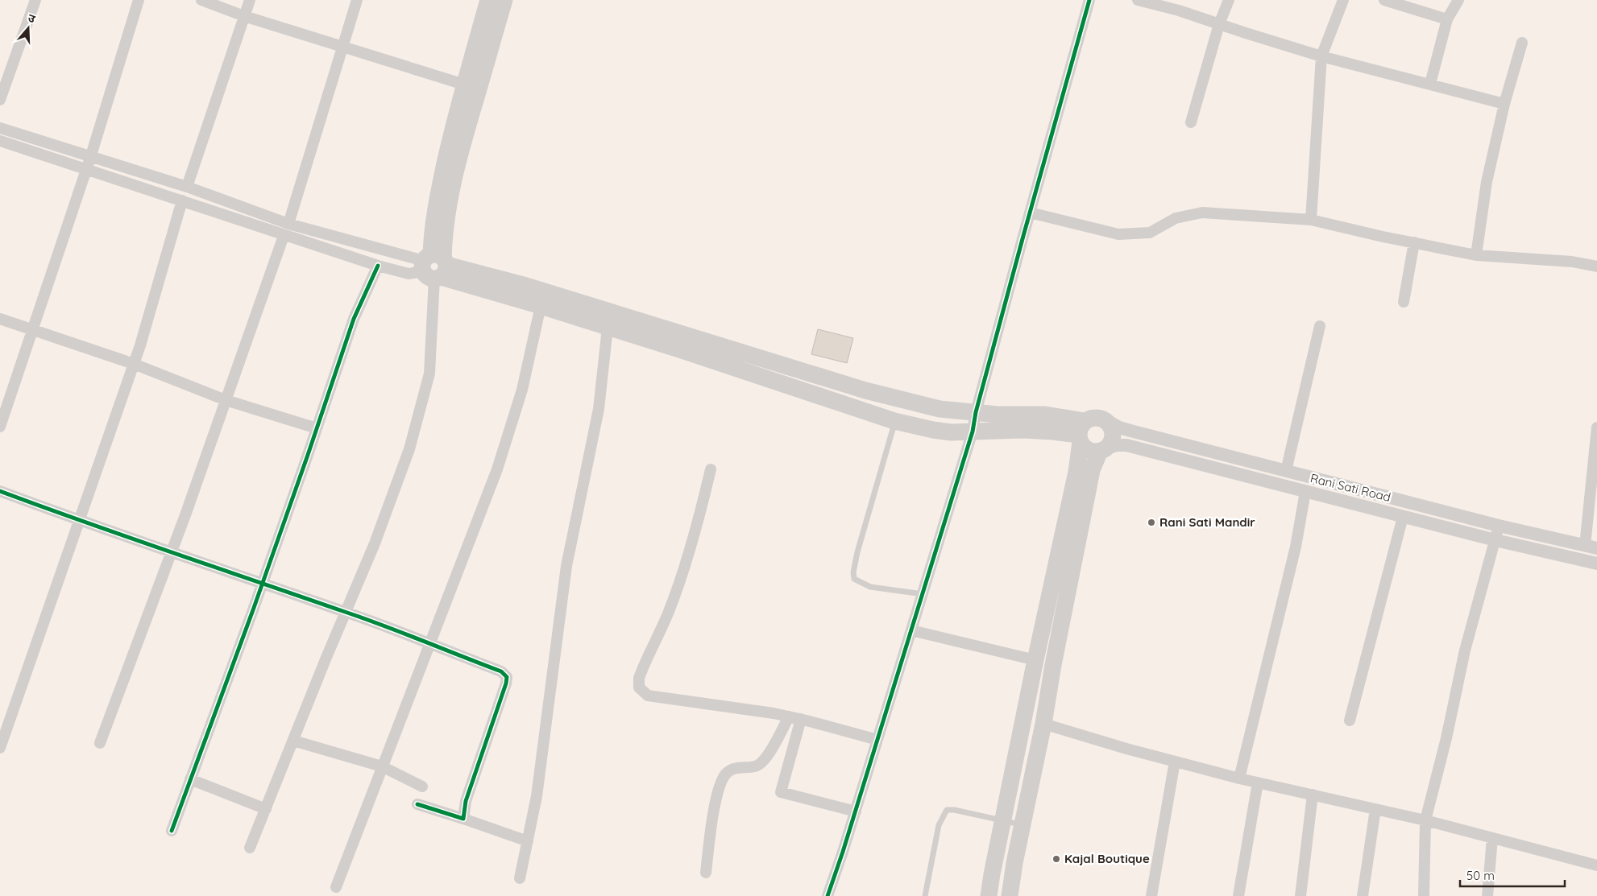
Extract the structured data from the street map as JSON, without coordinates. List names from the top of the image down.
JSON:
{
  "streets": {
    "street": ["Rani Sati Road"]
  },
  "places": ["Rani Sati Mandir", "Kajal Boutique"],
  "scale_bar": "50 m",
  "north": "top"
}
